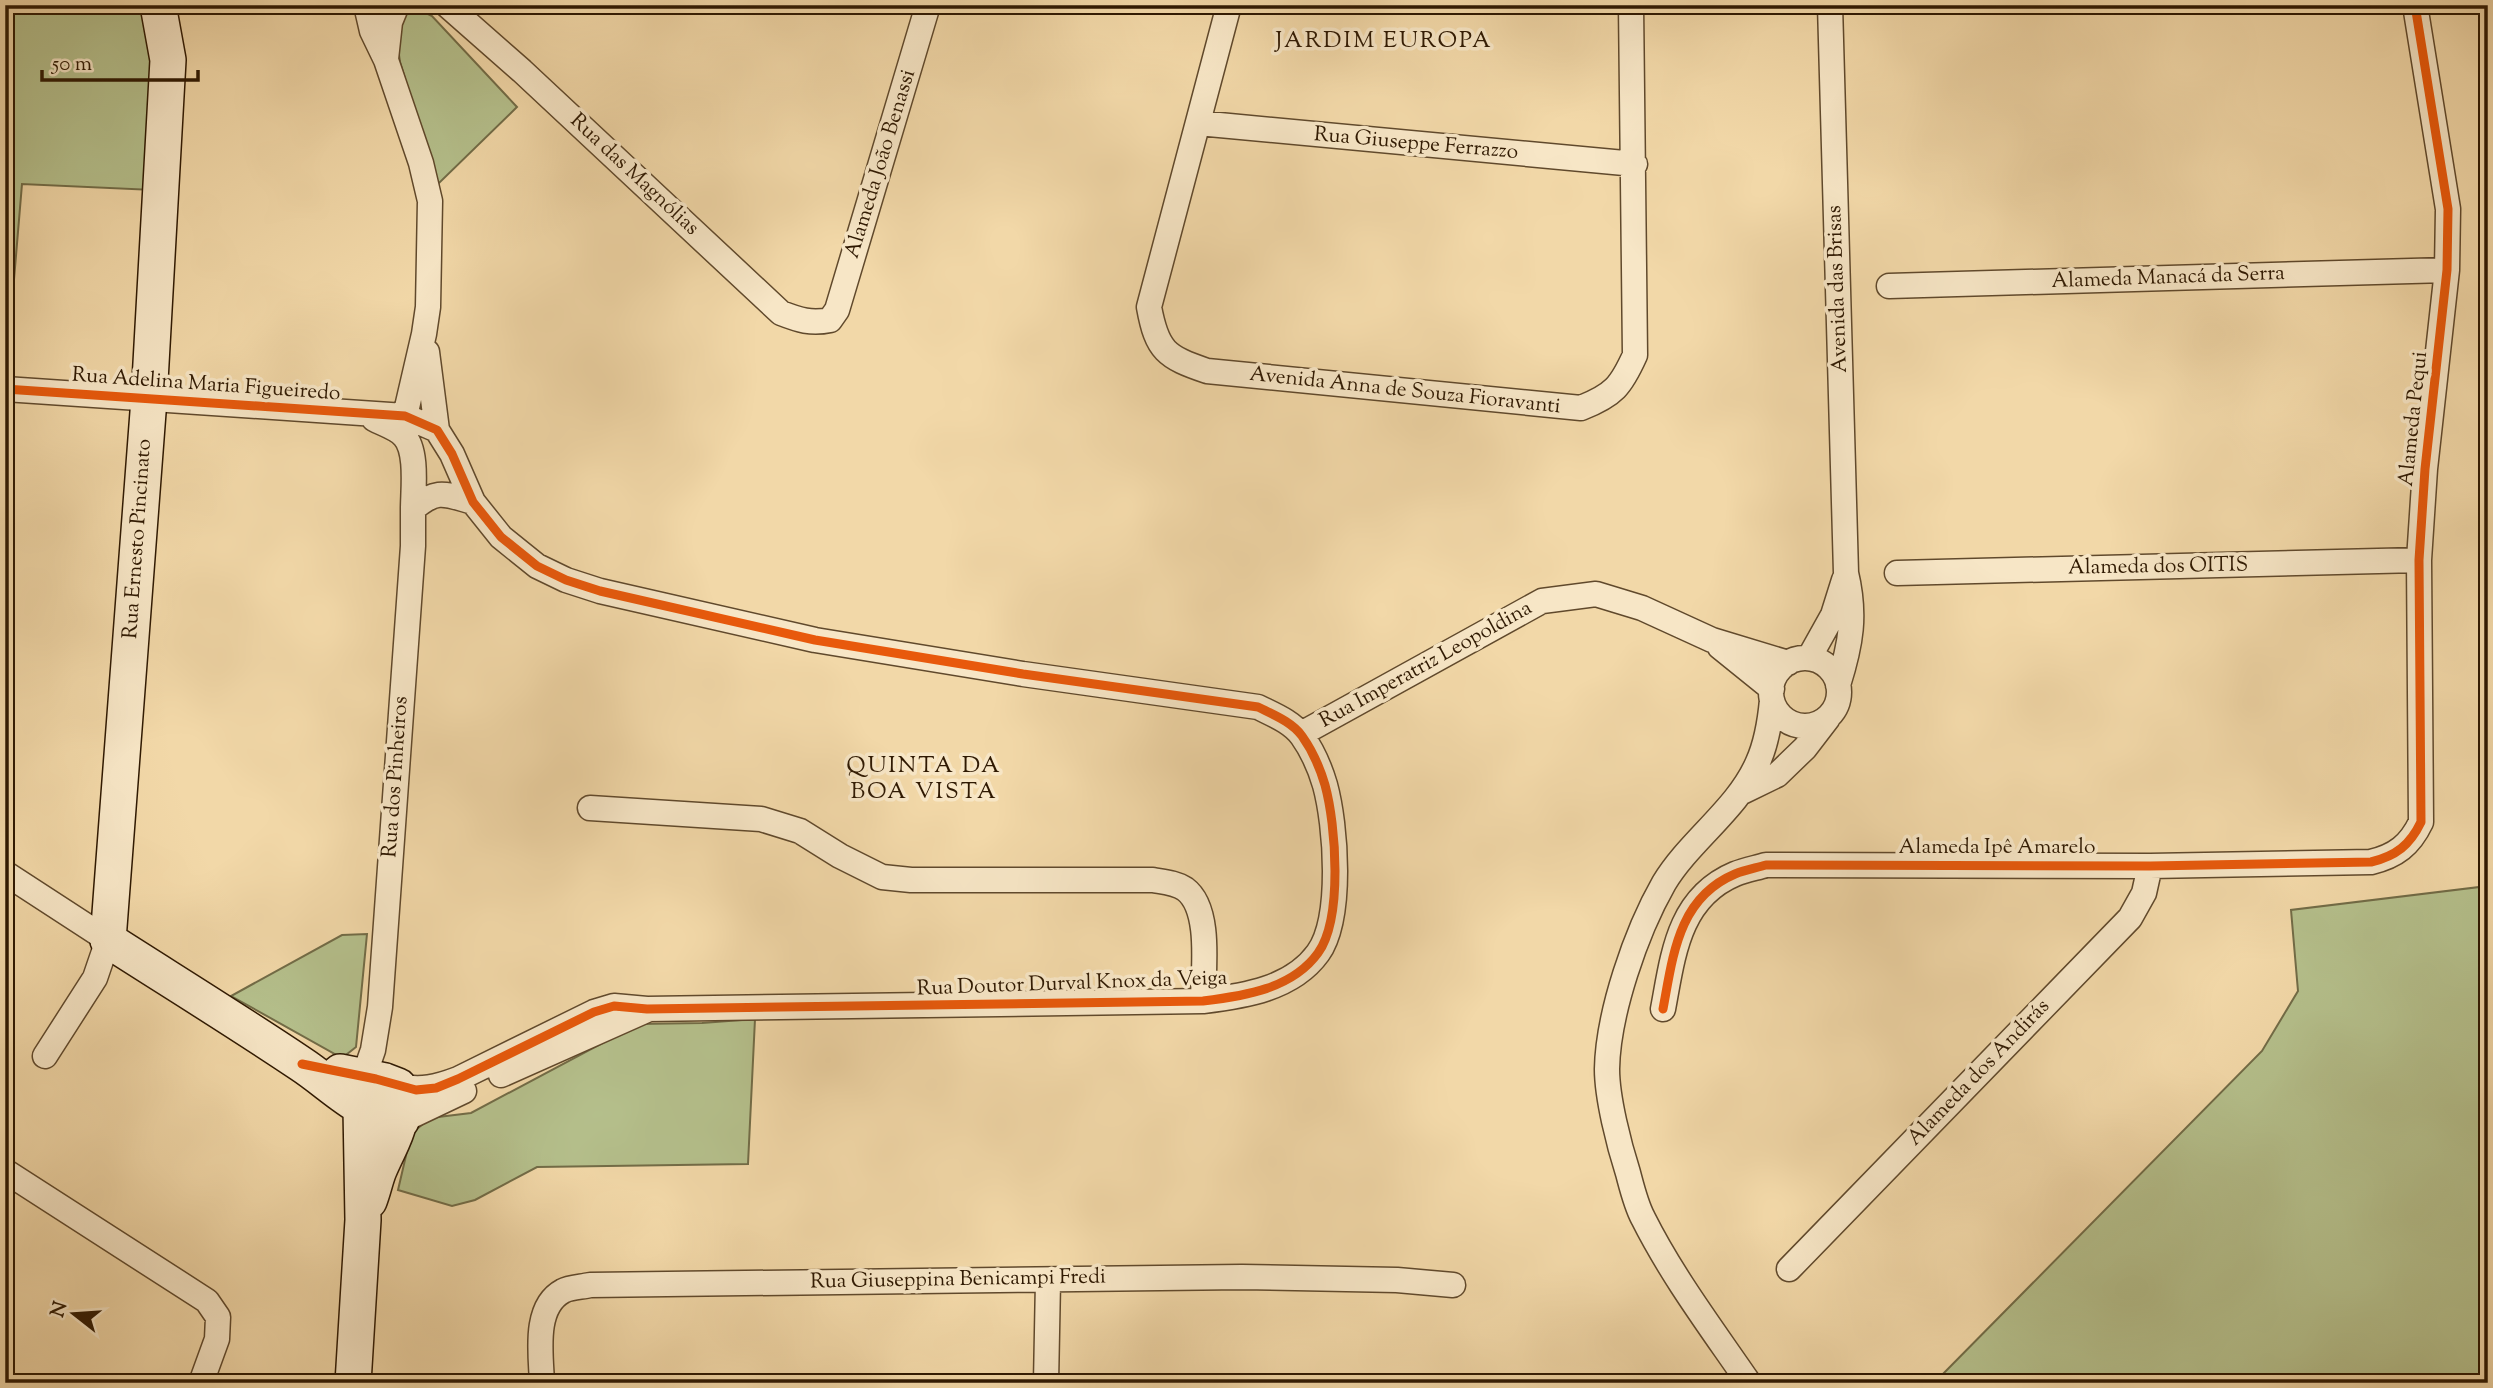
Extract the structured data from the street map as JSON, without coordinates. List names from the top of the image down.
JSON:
{
  "streets": {
    "street": [
      "Rua Giuseppe Ferrazzo",
      "Alameda João Benassi",
      "Rua das Magnólias",
      "Alameda Manacá da Serra",
      "Avenida das Brisas",
      "Rua Adelina Maria Figueiredo",
      "Avenida Anna de Souza Fioravanti",
      "Alameda Pequi",
      "Rua Ernesto Pincinato",
      "Alameda dos OITIS",
      "Rua Imperatriz Leopoldina",
      "Rua dos Pinheiros",
      "Alameda Ipê Amarelo",
      "Rua Doutor Durval Knox da Veiga",
      "Alameda dos Andirás",
      "Rua Giuseppina Benicampi Fredi"
    ]
  },
  "crossings": [
    ["Rua Giuseppe Ferrazzo", "Avenida Anna de Souza Fioravanti"],
    ["Alameda João Benassi", "Rua das Magnólias"],
    ["Alameda Manacá da Serra", "Alameda Pequi"],
    ["Avenida das Brisas", "Rua Imperatriz Leopoldina"],
    ["Rua Adelina Maria Figueiredo", "Rua Ernesto Pincinato"],
    ["Rua Adelina Maria Figueiredo", "Rua dos Pinheiros"],
    ["Alameda Pequi", "Alameda dos OITIS"],
    ["Alameda Pequi", "Alameda Ipê Amarelo"],
    ["Rua Imperatriz Leopoldina", "Rua Doutor Durval Knox da Veiga"],
    ["Alameda Ipê Amarelo", "Alameda dos Andirás"]
  ],
  "districts": ["JARDIM EUROPA", "QUINTA DA BOA VISTA"],
  "scale_bar": "50 m",
  "north": "left"
}
